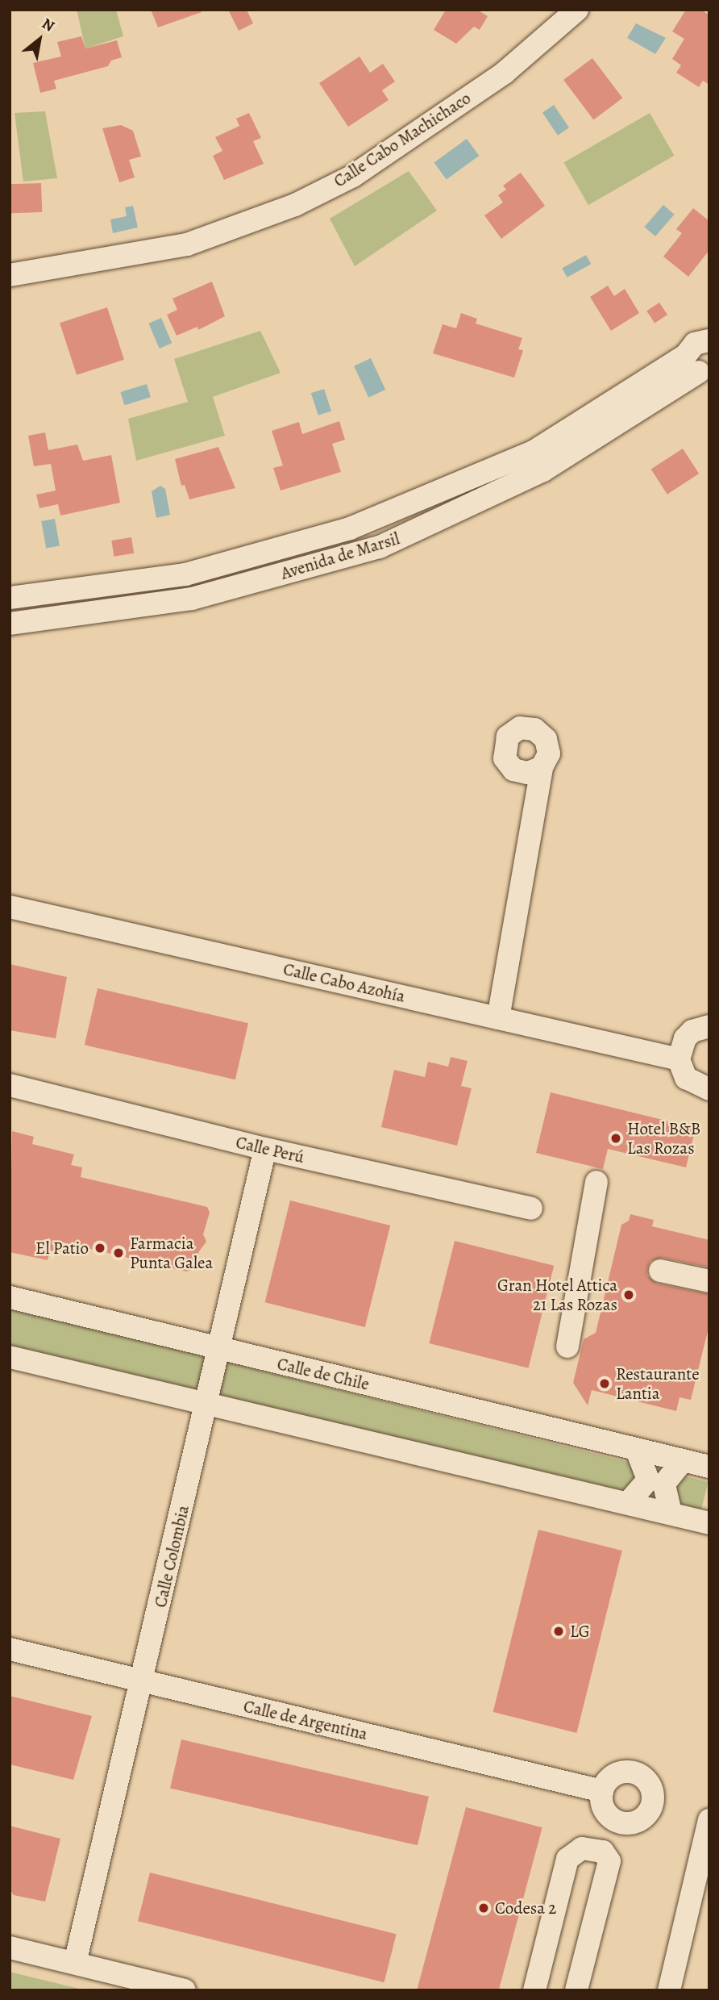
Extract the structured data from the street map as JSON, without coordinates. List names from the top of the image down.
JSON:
{
  "streets": {
    "street": [
      "Calle Cabo Machichaco",
      "Avenida de Marsil",
      "Calle Cabo Azohía",
      "Calle Perú",
      "Calle de Chile",
      "Calle Colombia",
      "Calle de Argentina"
    ]
  },
  "crossings": [
    ["Calle Perú", "Calle Colombia"],
    ["Calle de Chile", "Calle Colombia"],
    ["Calle Colombia", "Calle de Argentina"]
  ],
  "places": [
    "Hotel B&B Las Rozas",
    "El Patio",
    "Farmacia Punta Galea",
    "Gran Hotel Attica 21 Las Rozas",
    "Restaurante Lantia",
    "LG",
    "Codesa 2"
  ],
  "north": "top right"
}
